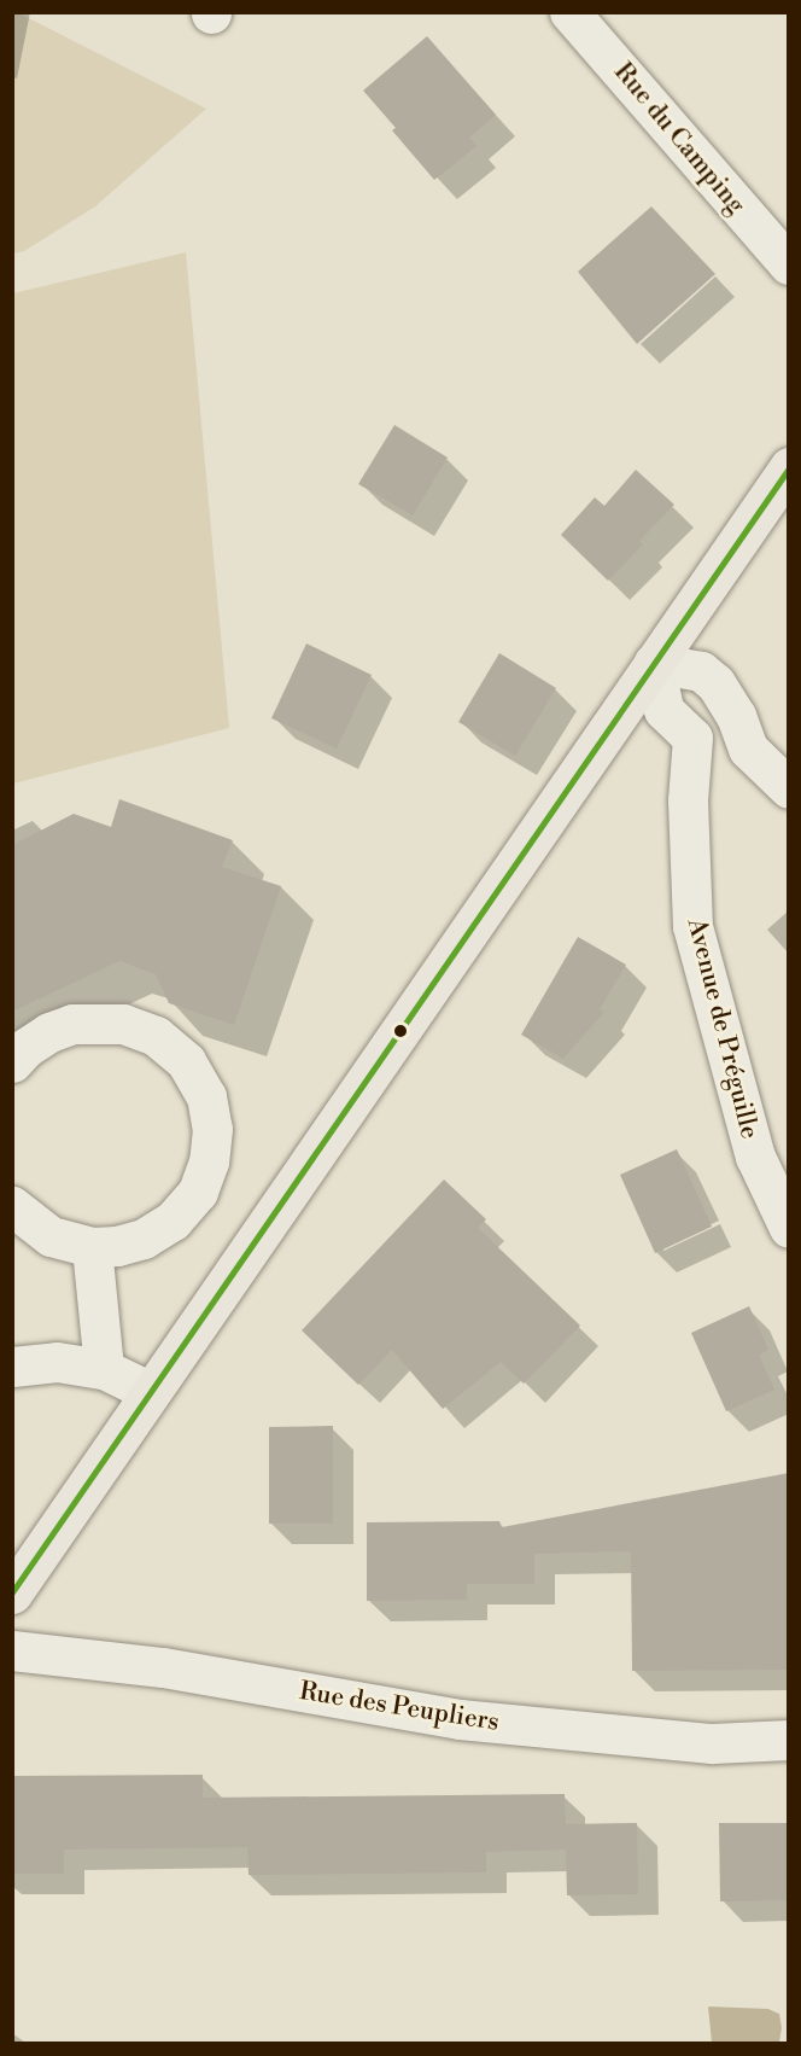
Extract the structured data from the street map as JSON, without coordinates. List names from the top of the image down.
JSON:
{
  "streets": {
    "street": ["Rue du Camping", "Avenue de Préguille", "Rue des Peupliers"]
  }
}
